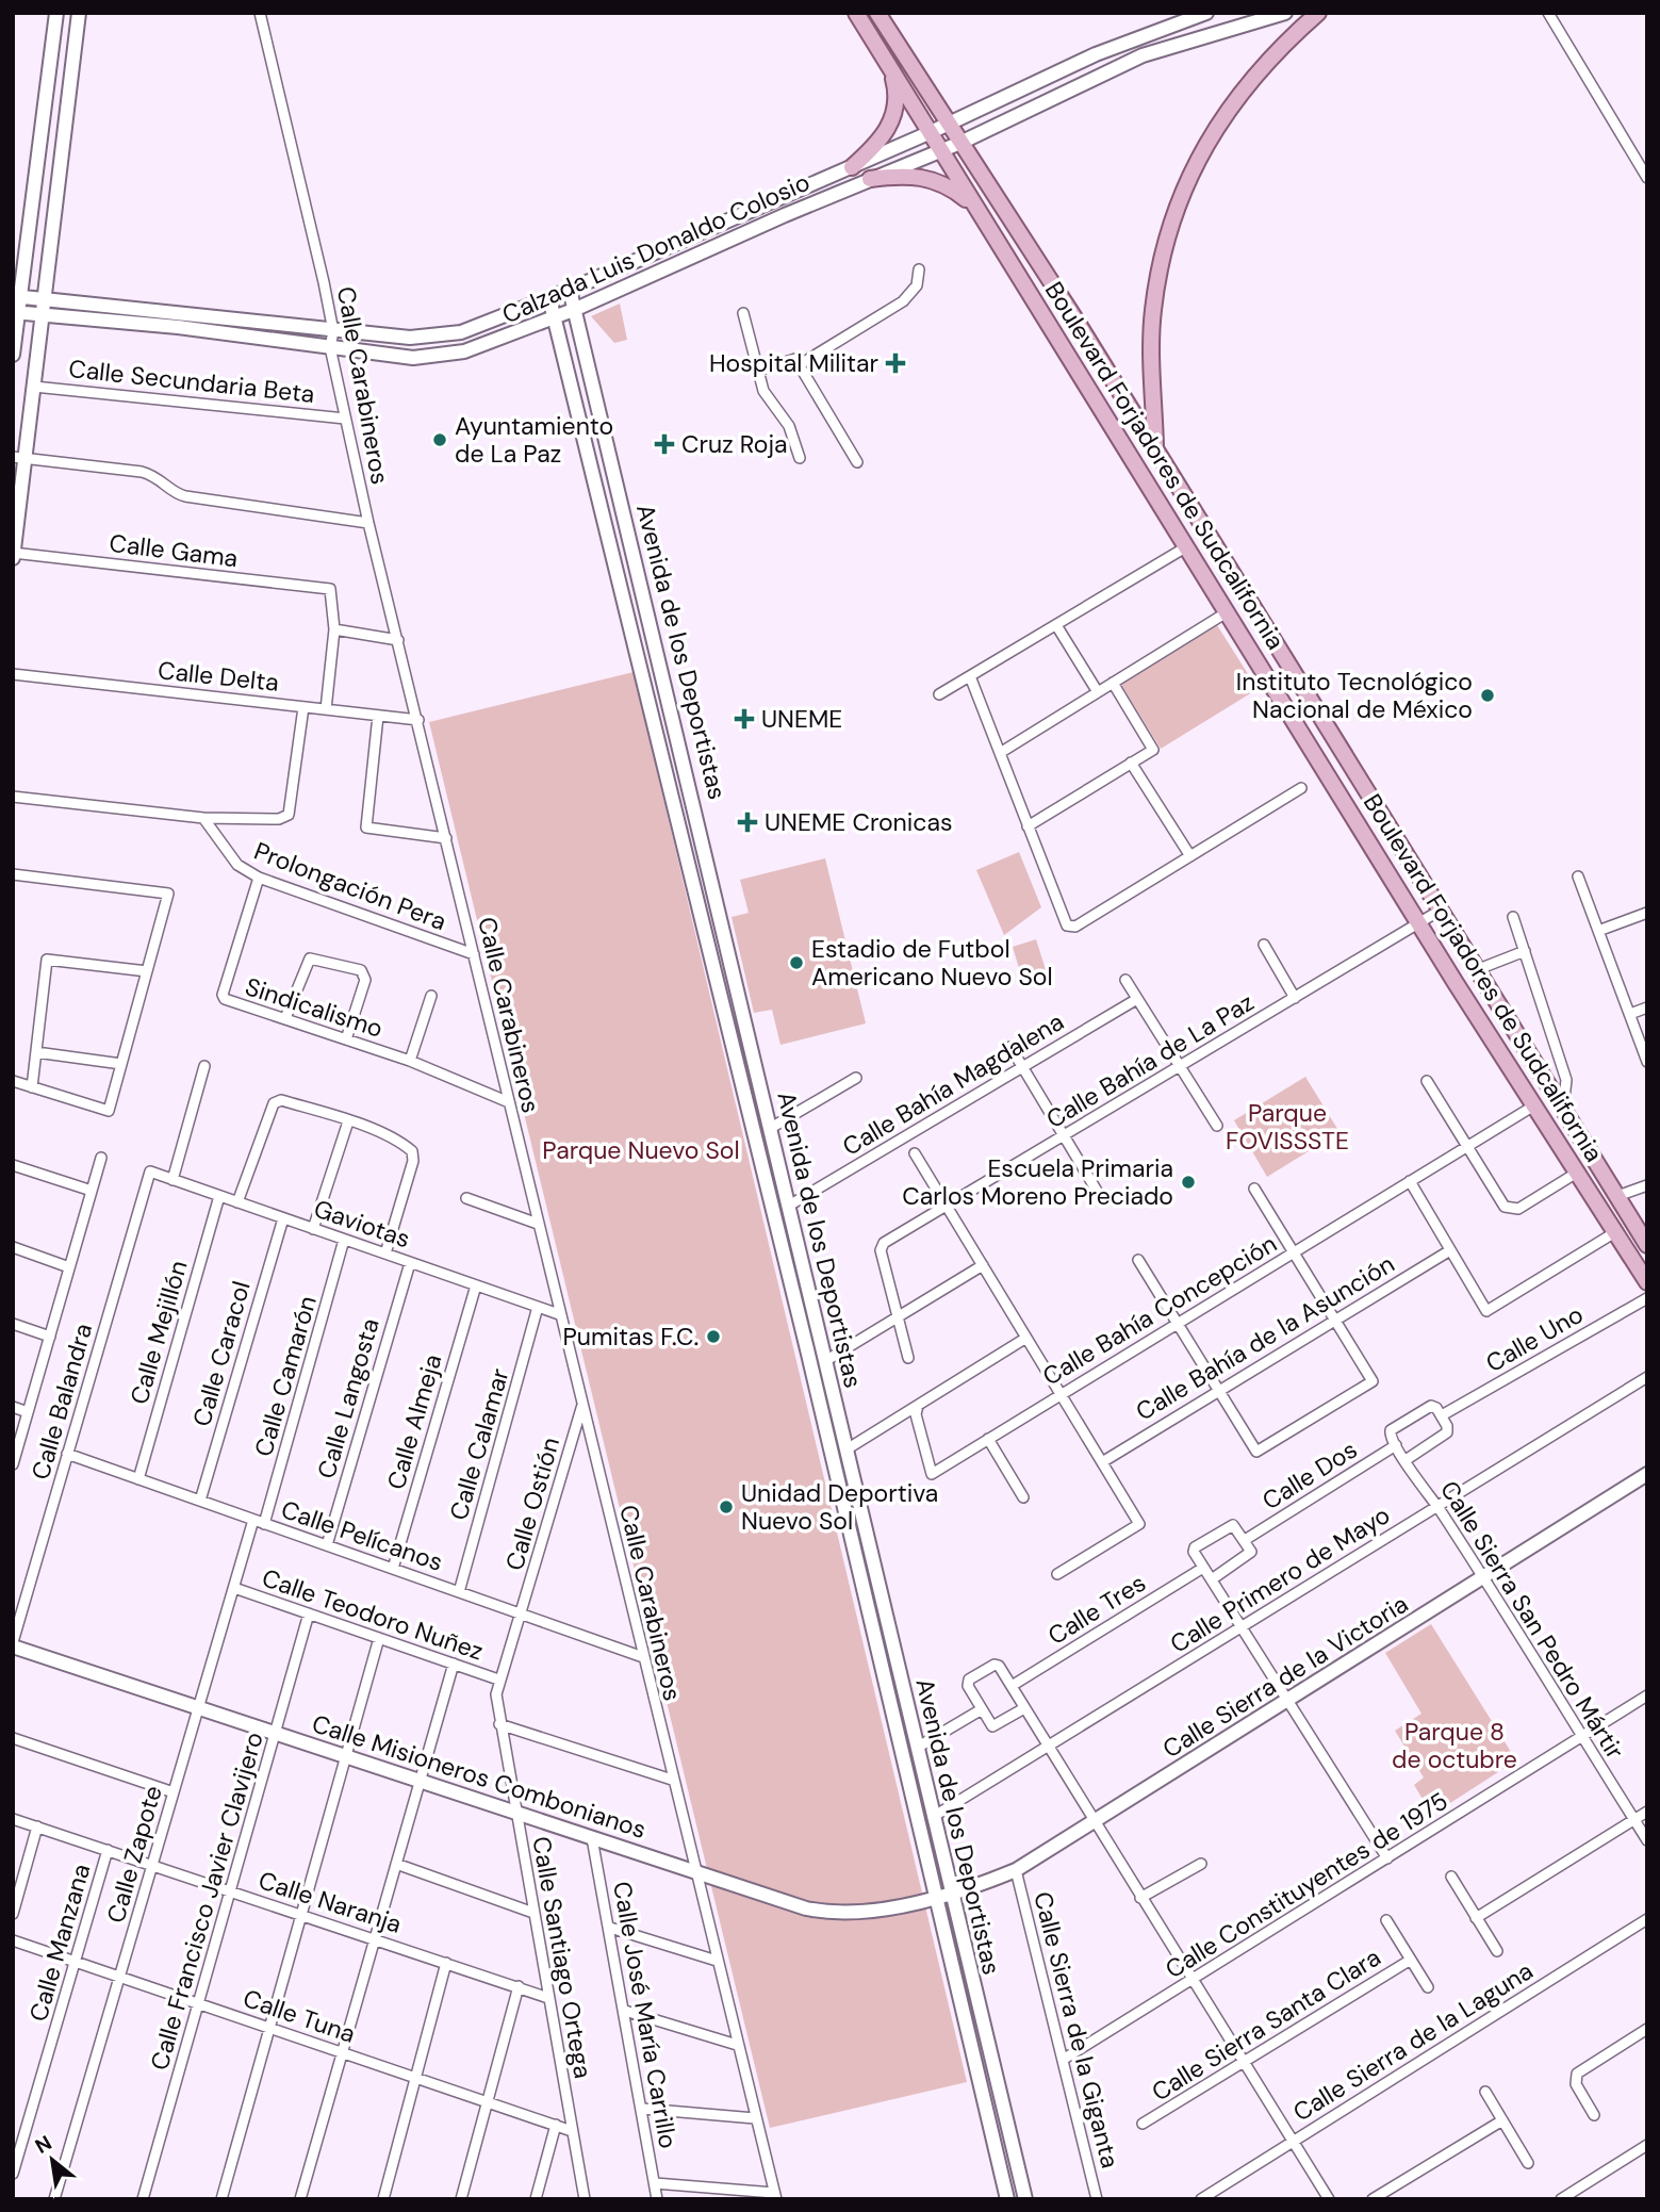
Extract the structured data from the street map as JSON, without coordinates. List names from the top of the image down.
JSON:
{
  "streets": {
    "main road": ["Boulevard Forjadores de Sudcalifornia"],
    "street": [
      "Calzada Luis Donaldo Colosio",
      "Calle Secundaria Beta",
      "Calle Carabineros",
      "Calle Gama",
      "Avenida de los Deportistas",
      "Calle Delta",
      "Prolongación Pera",
      "Sindicalismo",
      "Calle Bahía de La Paz",
      "Calle Bahía Magdalena",
      "Gaviotas",
      "Calle Bahía Concepción",
      "Calle Mejillón",
      "Calle Bahía de la Asunción",
      "Calle Uno",
      "Calle Caracol",
      "Calle Camarón",
      "Calle Langosta",
      "Calle Balandra",
      "Calle Almeja",
      "Calle Calamar",
      "Calle Dos",
      "Calle Ostión",
      "Calle Pelícanos",
      "Calle Primero de Mayo",
      "Calle Tres",
      "Calle Teodoro Nuñez",
      "Calle Sierra San Pedro Mártir",
      "Calle Sierra de la Victoria",
      "Calle Misioneros Combonianos",
      "Calle Zapote",
      "Calle Constituyentes de 1975",
      "Calle Francisco Javier Clavijero",
      "Calle Naranja",
      "Calle Manzana",
      "Calle Santiago Ortega",
      "Calle José María Carrillo",
      "Calle Tuna",
      "Calle Sierra Santa Clara",
      "Calle Sierra de la Giganta",
      "Calle Sierra de la Laguna"
    ]
  },
  "crossings": [
    ["Calzada Luis Donaldo Colosio", "Calle Carabineros"],
    ["Calzada Luis Donaldo Colosio", "Boulevard Forjadores de Sudcalifornia"],
    ["Calzada Luis Donaldo Colosio", "Avenida de los Deportistas"],
    ["Calle Secundaria Beta", "Calle Carabineros"],
    ["Calle Carabineros", "Calle Delta"],
    ["Calle Carabineros", "Prolongación Pera"],
    ["Calle Carabineros", "Sindicalismo"],
    ["Calle Carabineros", "Gaviotas"],
    ["Calle Carabineros", "Calle Ostión"],
    ["Calle Carabineros", "Calle Pelícanos"],
    ["Calle Carabineros", "Calle Misioneros Combonianos"],
    ["Boulevard Forjadores de Sudcalifornia", "Calle Bahía de La Paz"],
    ["Boulevard Forjadores de Sudcalifornia", "Calle Bahía Concepción"],
    ["Avenida de los Deportistas", "Calle Bahía Magdalena"],
    ["Avenida de los Deportistas", "Calle Primero de Mayo"],
    ["Avenida de los Deportistas", "Calle Sierra de la Victoria"],
    ["Avenida de los Deportistas", "Calle Misioneros Combonianos"],
    ["Prolongación Pera", "Sindicalismo"],
    ["Gaviotas", "Calle Mejillón"],
    ["Gaviotas", "Calle Caracol"],
    ["Gaviotas", "Calle Camarón"],
    ["Gaviotas", "Calle Langosta"],
    ["Gaviotas", "Calle Balandra"],
    ["Gaviotas", "Calle Almeja"],
    ["Gaviotas", "Calle Calamar"],
    ["Calle Mejillón", "Calle Pelícanos"],
    ["Calle Caracol", "Calle Pelícanos"],
    ["Calle Camarón", "Calle Pelícanos"],
    ["Calle Langosta", "Calle Pelícanos"],
    ["Calle Balandra", "Calle Pelícanos"],
    ["Calle Balandra", "Calle Misioneros Combonianos"],
    ["Calle Almeja", "Calle Pelícanos"],
    ["Calle Calamar", "Calle Pelícanos"],
    ["Calle Dos", "Calle Sierra San Pedro Mártir"],
    ["Calle Ostión", "Calle Pelícanos"],
    ["Calle Ostión", "Calle Teodoro Nuñez"],
    ["Calle Ostión", "Calle Santiago Ortega"],
    ["Calle Pelícanos", "Calle Zapote"],
    ["Calle Primero de Mayo", "Calle Sierra San Pedro Mártir"],
    ["Calle Teodoro Nuñez", "Calle Zapote"],
    ["Calle Teodoro Nuñez", "Calle Francisco Javier Clavijero"],
    ["Calle Teodoro Nuñez", "Calle Santiago Ortega"],
    ["Calle Sierra San Pedro Mártir", "Calle Sierra de la Victoria"],
    ["Calle Sierra San Pedro Mártir", "Calle Constituyentes de 1975"],
    ["Calle Sierra de la Victoria", "Calle Misioneros Combonianos"],
    ["Calle Sierra de la Victoria", "Calle Sierra de la Giganta"],
    ["Calle Misioneros Combonianos", "Calle Zapote"],
    ["Calle Misioneros Combonianos", "Calle Francisco Javier Clavijero"],
    ["Calle Misioneros Combonianos", "Calle Santiago Ortega"],
    ["Calle Misioneros Combonianos", "Calle José María Carrillo"],
    ["Calle Zapote", "Calle Naranja"],
    ["Calle Zapote", "Calle Tuna"],
    ["Calle Constituyentes de 1975", "Calle Sierra de la Giganta"],
    ["Calle Francisco Javier Clavijero", "Calle Naranja"],
    ["Calle Francisco Javier Clavijero", "Calle Tuna"],
    ["Calle Naranja", "Calle Manzana"],
    ["Calle Naranja", "Calle Santiago Ortega"],
    ["Calle Manzana", "Calle Tuna"],
    ["Calle Santiago Ortega", "Calle Tuna"]
  ],
  "parks": ["Parque FOVISSSTE", "Parque Nuevo Sol", "Parque 8 de octubre"],
  "places": {
    "health": [
      "Hospital Militar",
      "Cruz Roja",
      "UNEME",
      "UNEME Cronicas"
    ],
    "other": [
      "Ayuntamiento de La Paz",
      "Instituto Tecnológico Nacional de México",
      "Estadio de Futbol Americano Nuevo Sol",
      "Escuela Primaria Carlos Moreno Preciado",
      "Pumitas F.C.",
      "Unidad Deportiva Nuevo Sol"
    ]
  },
  "north": "top left"
}
